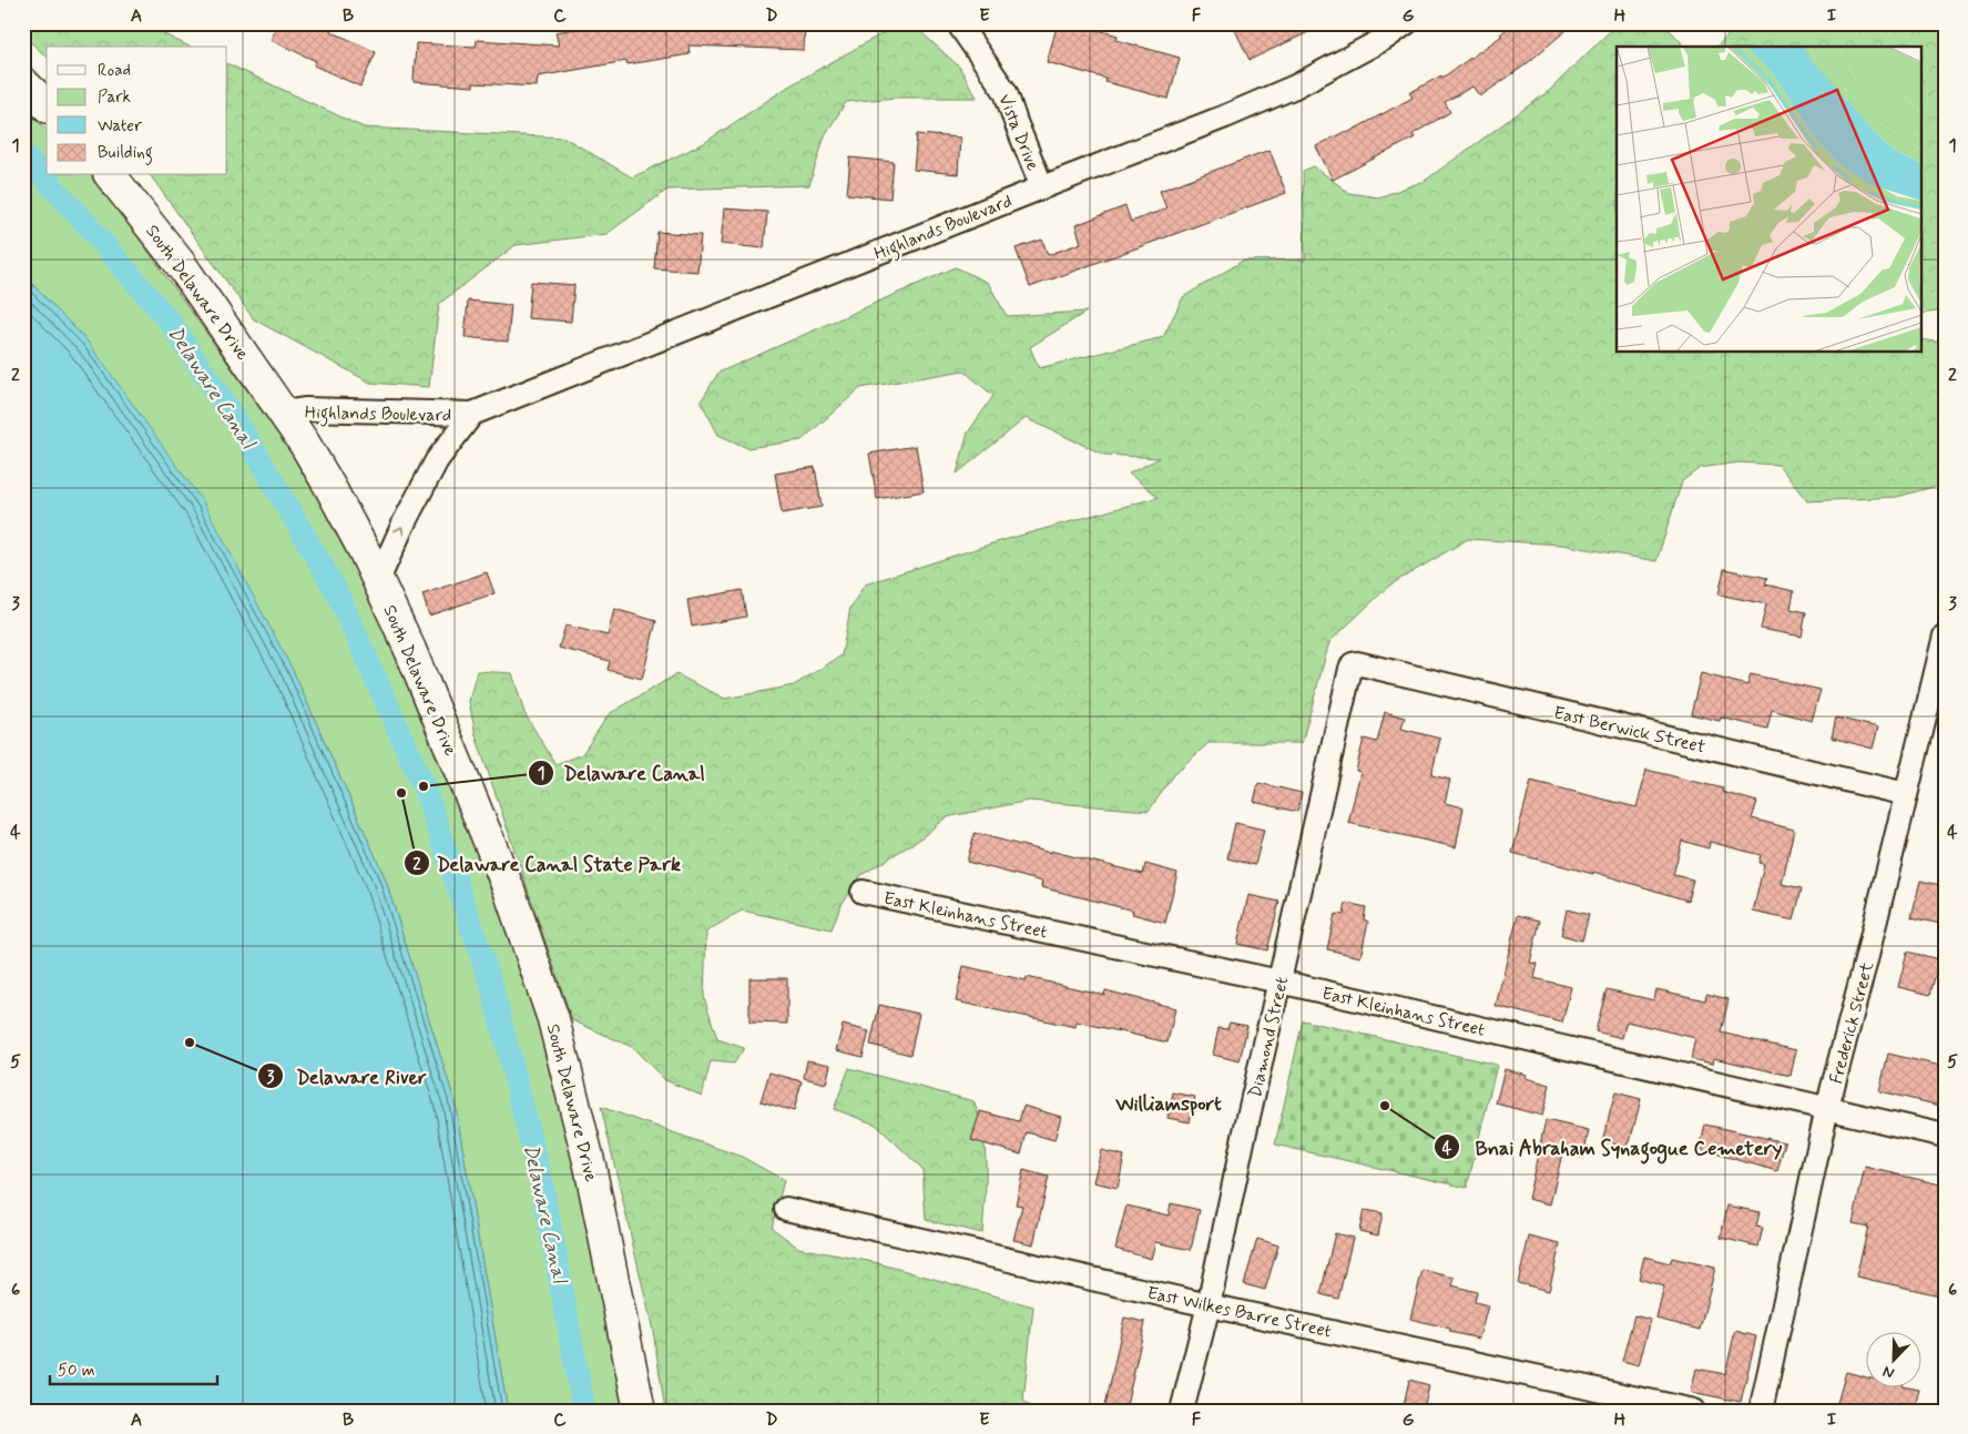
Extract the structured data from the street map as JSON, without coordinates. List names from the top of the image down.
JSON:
{
  "streets": {
    "highway": ["South Delaware Drive"],
    "street": [
      "Vista Drive",
      "Highlands Boulevard",
      "East Berwick Street",
      "East Kleinhans Street",
      "Frederick Street",
      "Diamond Street",
      "East Wilkes Barre Street"
    ]
  },
  "crossings": [
    ["Vista Drive", "Highlands Boulevard"],
    ["Highlands Boulevard", "South Delaware Drive"],
    ["East Berwick Street", "Frederick Street"],
    ["East Berwick Street", "Diamond Street"],
    ["East Kleinhans Street", "Frederick Street"],
    ["East Kleinhans Street", "Diamond Street"],
    ["Diamond Street", "East Wilkes Barre Street"]
  ],
  "districts": ["Williamsport"],
  "water": ["Delaware Canal"],
  "places": [
    "Delaware Canal",
    "Delaware Canal State Park",
    "Delaware River",
    "Bnai Abraham Synagogue Cemetery"
  ],
  "legend": [
    "Road",
    "Park",
    "Water",
    "Building"
  ],
  "scale_bar": "50 m",
  "north": "bottom left",
  "grid": {
    "columns": [
      "A",
      "B",
      "C",
      "D",
      "E",
      "F",
      "G",
      "H",
      "I"
    ],
    "rows": [
      "1",
      "2",
      "3",
      "4",
      "5",
      "6"
    ]
  }
}
